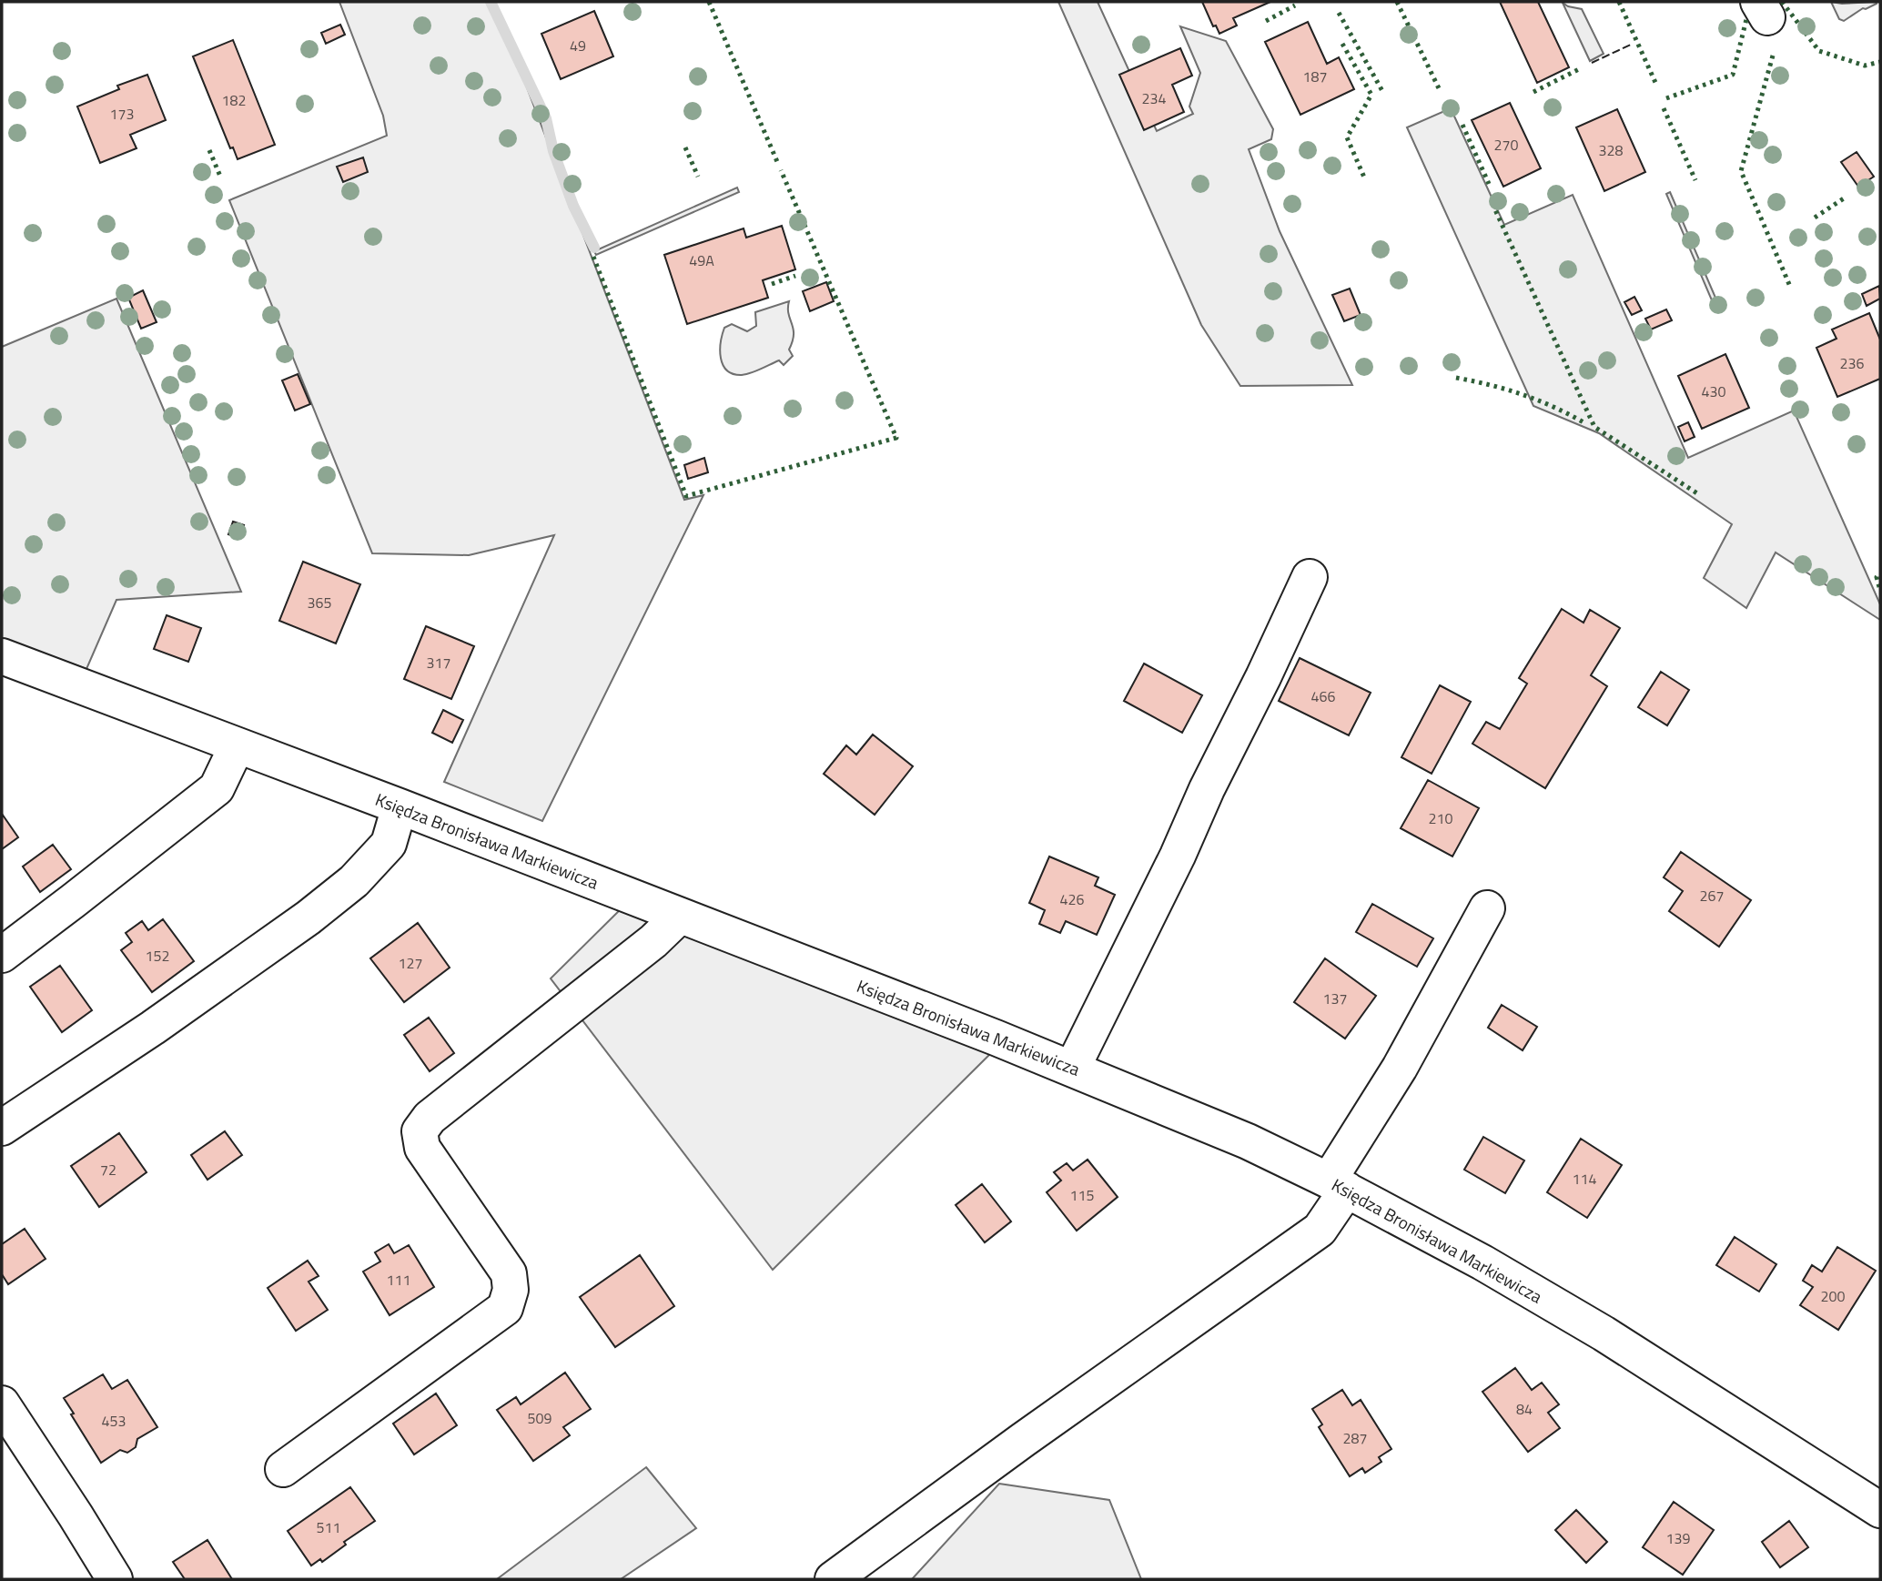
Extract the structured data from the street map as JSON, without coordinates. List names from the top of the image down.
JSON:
{
  "streets": {
    "street": ["Księdza Bronisława Markiewicza"]
  },
  "house_numbers": [
    "49",
    "187",
    "234",
    "182",
    "173",
    "270",
    "328",
    "49A",
    "236",
    "430",
    "365",
    "317",
    "466",
    "210",
    "267",
    "426",
    "152",
    "127",
    "137",
    "72",
    "114",
    "115",
    "111",
    "200",
    "84",
    "509",
    "453",
    "287",
    "511",
    "139"
  ]
}
